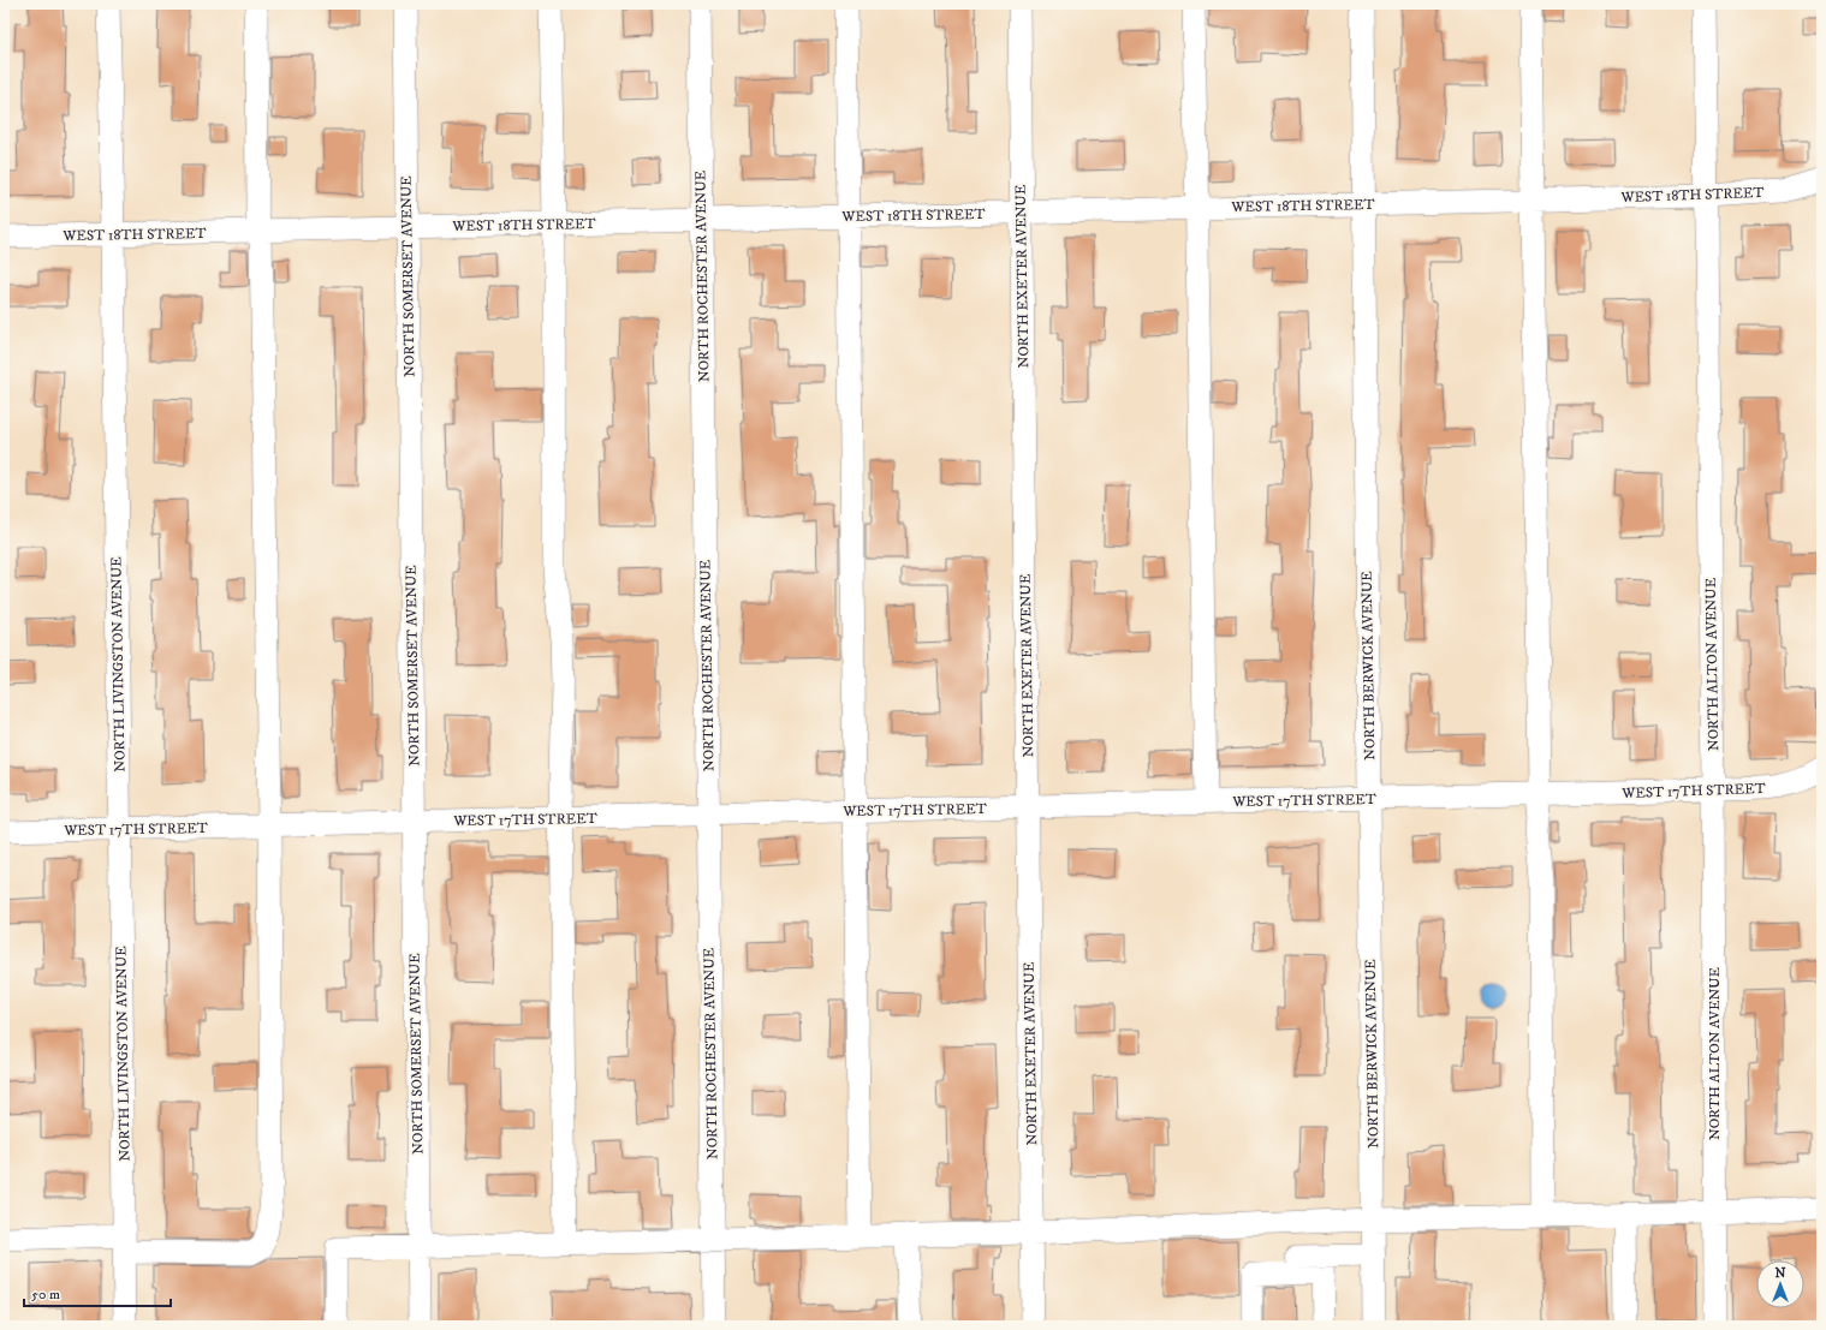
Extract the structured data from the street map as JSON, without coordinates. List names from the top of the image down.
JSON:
{
  "streets": {
    "street": [
      "WEST 18TH STREET",
      "NORTH SOMERSET AVENUE",
      "NORTH ROCHESTER AVENUE",
      "NORTH EXETER AVENUE",
      "NORTH LIVINGSTON AVENUE",
      "NORTH ALTON AVENUE",
      "NORTH BERWICK AVENUE",
      "WEST 17TH STREET"
    ]
  },
  "crossings": [
    ["WEST 18TH STREET", "NORTH SOMERSET AVENUE"],
    ["WEST 18TH STREET", "NORTH ROCHESTER AVENUE"],
    ["WEST 18TH STREET", "NORTH EXETER AVENUE"],
    ["WEST 18TH STREET", "NORTH LIVINGSTON AVENUE"],
    ["WEST 18TH STREET", "NORTH ALTON AVENUE"],
    ["WEST 18TH STREET", "NORTH BERWICK AVENUE"],
    ["NORTH SOMERSET AVENUE", "WEST 17TH STREET"],
    ["NORTH ROCHESTER AVENUE", "WEST 17TH STREET"],
    ["NORTH EXETER AVENUE", "WEST 17TH STREET"],
    ["NORTH LIVINGSTON AVENUE", "WEST 17TH STREET"],
    ["NORTH ALTON AVENUE", "WEST 17TH STREET"],
    ["NORTH BERWICK AVENUE", "WEST 17TH STREET"]
  ],
  "scale_bar": "50 m",
  "north": "top"
}
